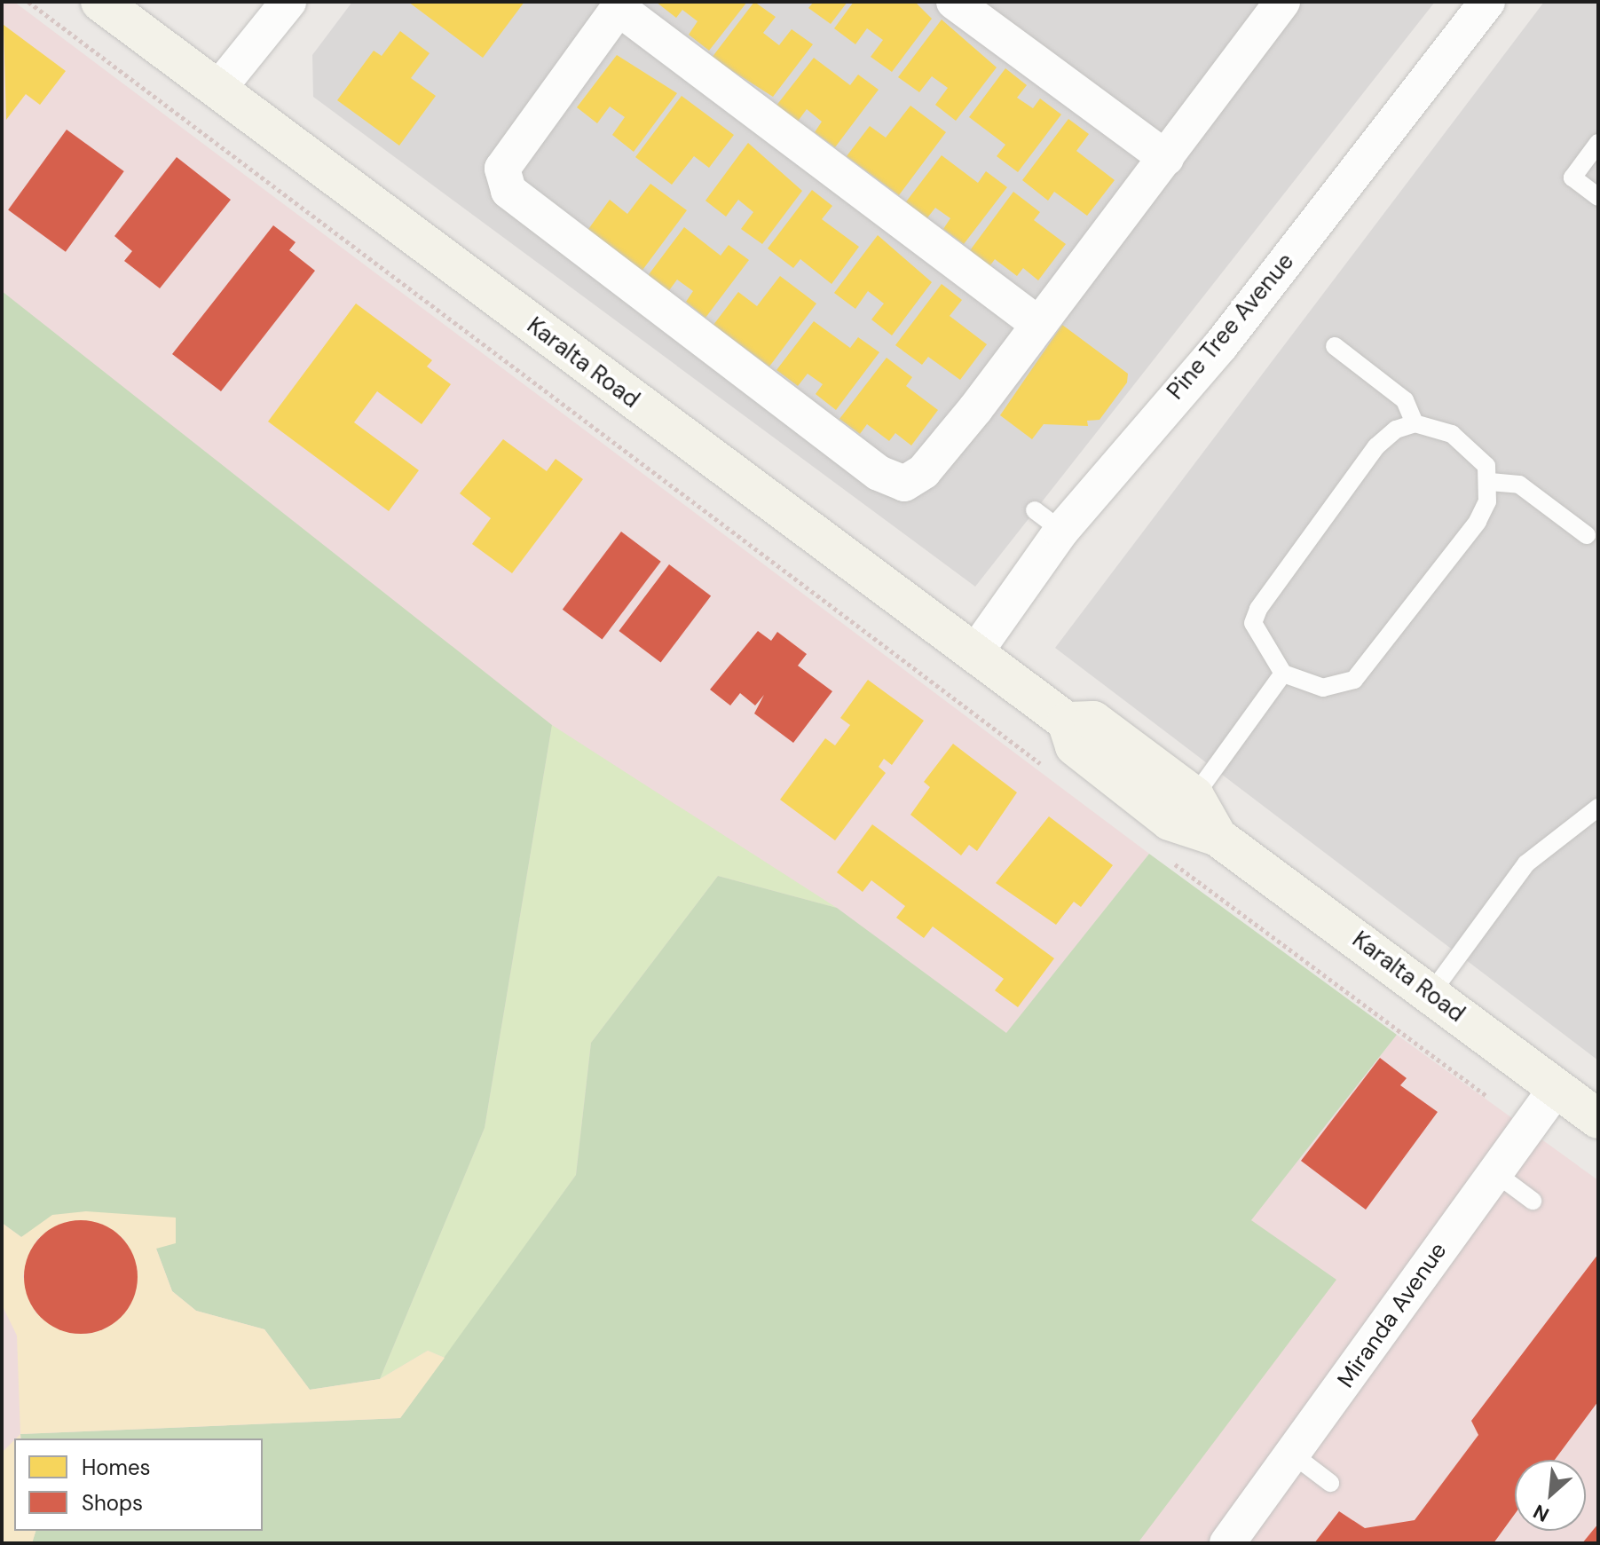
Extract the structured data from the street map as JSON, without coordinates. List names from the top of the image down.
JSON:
{
  "streets": {
    "street": ["Pine Tree Avenue", "Karalta Road", "Miranda Avenue"]
  },
  "crossings": [
    ["Pine Tree Avenue", "Karalta Road"],
    ["Karalta Road", "Miranda Avenue"]
  ],
  "legend": ["Homes", "Shops"],
  "north": "bottom left"
}
